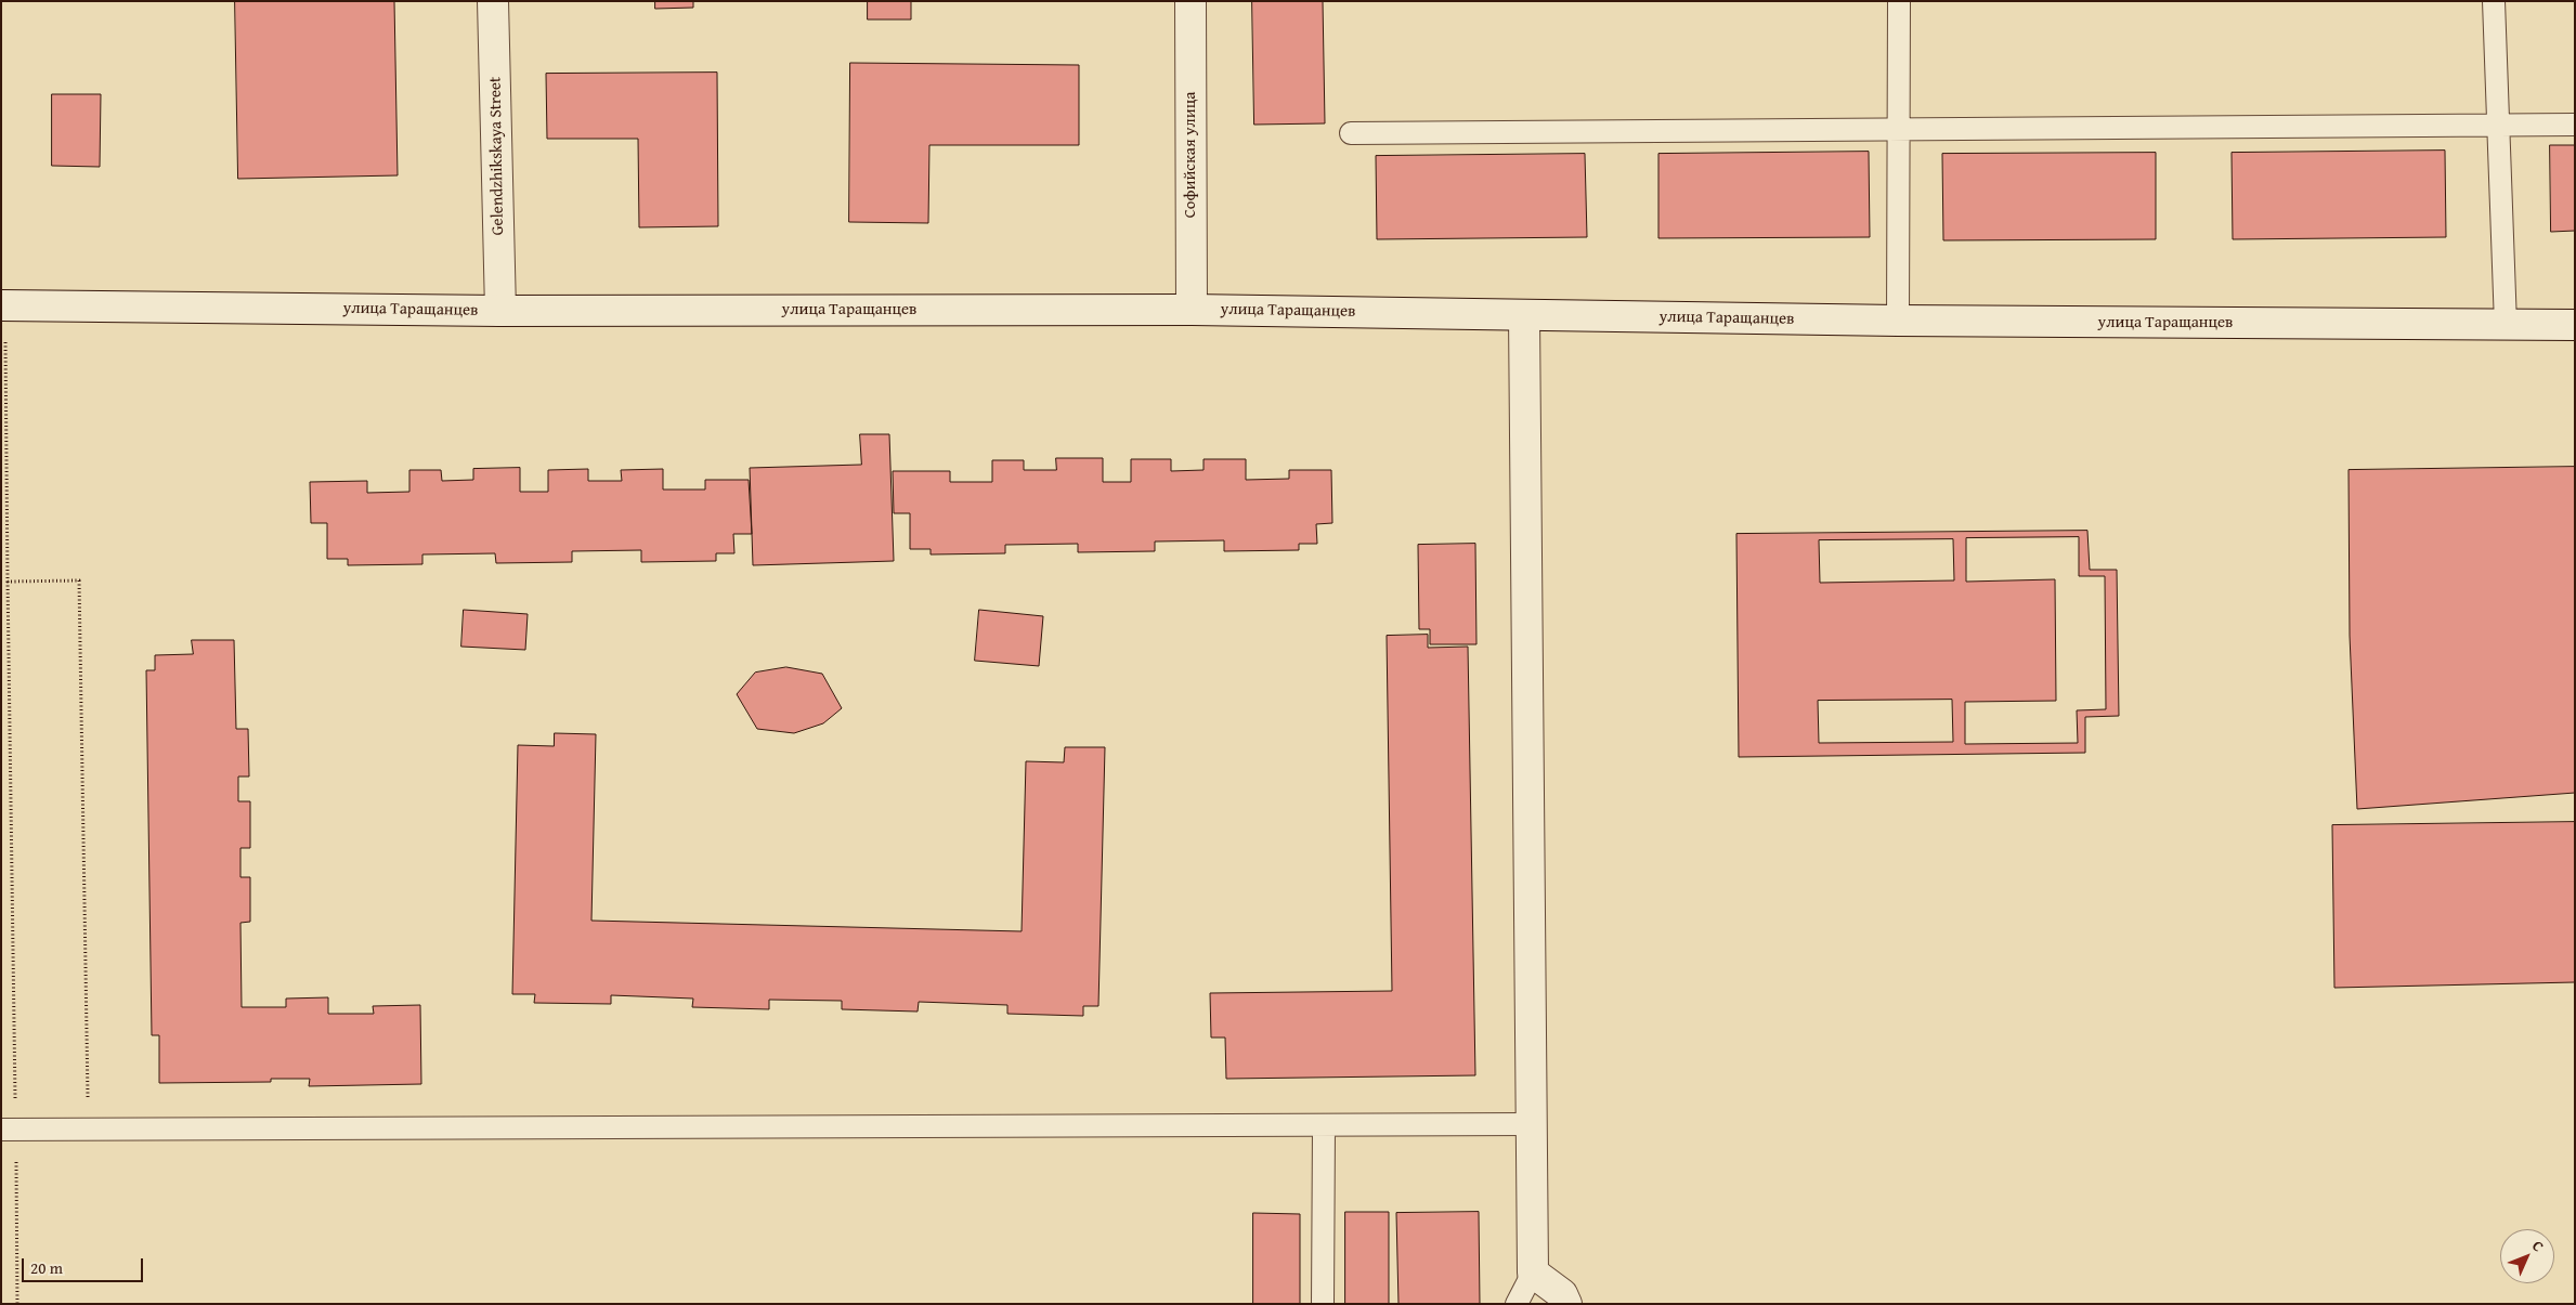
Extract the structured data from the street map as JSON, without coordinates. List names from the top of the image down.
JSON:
{
  "streets": {
    "street": ["Софийская улица", "Gelendzhikskaya Street", "улица Таращанцев"]
  },
  "crossings": [
    ["Софийская улица", "улица Таращанцев"],
    ["Gelendzhikskaya Street", "улица Таращанцев"]
  ],
  "scale_bar": "20 m",
  "north": "top right"
}
